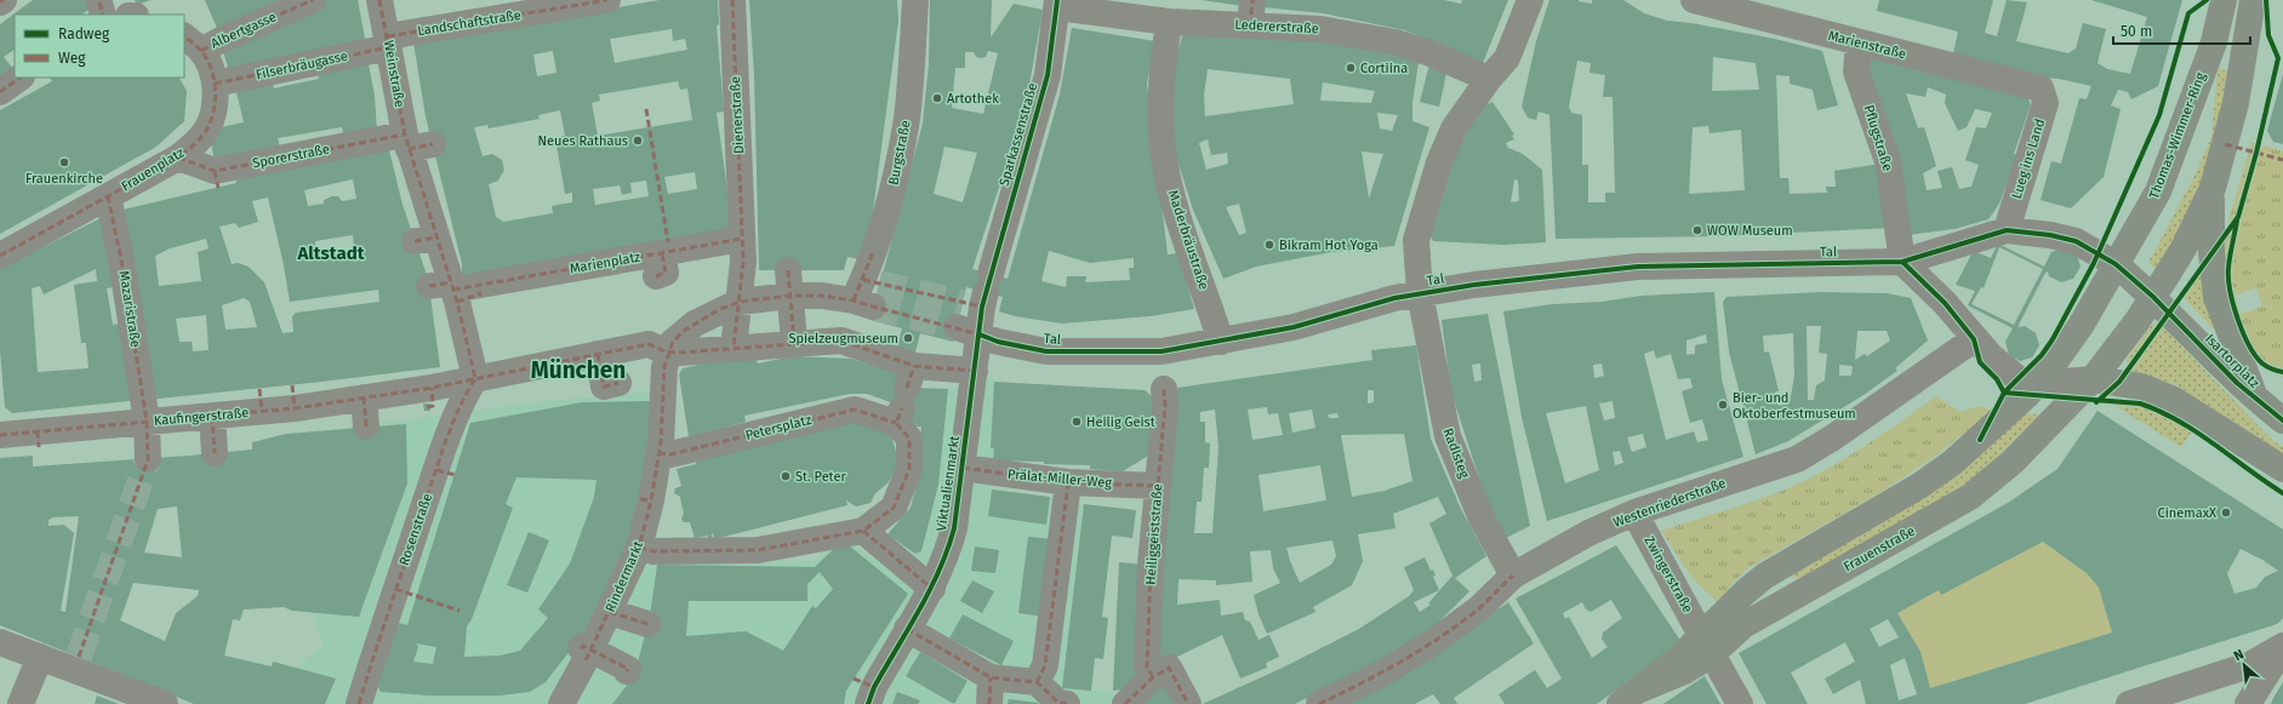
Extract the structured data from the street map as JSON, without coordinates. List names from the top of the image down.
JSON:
{
  "streets": {
    "main road": ["Thomas-Wimmer-Ring", "Isartorplatz", "Frauenstraße"],
    "street": [
      "Landschaftstraße",
      "Ledererstraße",
      "Albertgasse",
      "Marienstraße",
      "Filserbräugasse",
      "Weinstraße",
      "Dienerstraße",
      "Sparkassenstraße",
      "Pflugstraße",
      "Burgstraße",
      "Sporerstraße",
      "Lueg ins Land",
      "Frauenplatz",
      "Maderbräustraße",
      "Tal",
      "Marienplatz",
      "Mazaristraße",
      "Kaufingerstraße",
      "Petersplatz",
      "Radlsteg",
      "Prälat-Miller-Weg",
      "Viktualienmarkt",
      "Westenriederstraße",
      "Rosenstraße",
      "Heiliggeiststraße",
      "Zwingerstraße",
      "Rindermarkt"
    ]
  },
  "crossings": [
    ["Landschaftstraße", "Filserbräugasse"],
    ["Landschaftstraße", "Weinstraße"],
    ["Ledererstraße", "Sparkassenstraße"],
    ["Ledererstraße", "Maderbräustraße"],
    ["Ledererstraße", "Radlsteg"],
    ["Albertgasse", "Frauenplatz"],
    ["Marienstraße", "Pflugstraße"],
    ["Marienstraße", "Lueg ins Land"],
    ["Filserbräugasse", "Weinstraße"],
    ["Filserbräugasse", "Frauenplatz"],
    ["Weinstraße", "Sporerstraße"],
    ["Weinstraße", "Marienplatz"],
    ["Dienerstraße", "Marienplatz"],
    ["Sparkassenstraße", "Tal"],
    ["Sparkassenstraße", "Viktualienmarkt"],
    ["Thomas-Wimmer-Ring", "Tal"],
    ["Thomas-Wimmer-Ring", "Isartorplatz"],
    ["Pflugstraße", "Tal"],
    ["Sporerstraße", "Frauenplatz"],
    ["Lueg ins Land", "Tal"],
    ["Frauenplatz", "Mazaristraße"],
    ["Maderbräustraße", "Tal"],
    ["Tal", "Isartorplatz"],
    ["Tal", "Radlsteg"],
    ["Tal", "Viktualienmarkt"],
    ["Mazaristraße", "Kaufingerstraße"],
    ["Kaufingerstraße", "Rosenstraße"],
    ["Petersplatz", "Rindermarkt"],
    ["Radlsteg", "Westenriederstraße"],
    ["Prälat-Miller-Weg", "Viktualienmarkt"],
    ["Prälat-Miller-Weg", "Heiliggeiststraße"],
    ["Westenriederstraße", "Zwingerstraße"],
    ["Frauenstraße", "Zwingerstraße"]
  ],
  "districts": ["Altstadt", "München"],
  "places": [
    "Cortiina",
    "Artothek",
    "Neues Rathaus",
    "Frauenkirche",
    "WOW Museum",
    "Bikram Hot Yoga",
    "Spielzeugmuseum",
    "Bier- und Oktoberfestmuseum",
    "Heilig Geist",
    "St. Peter",
    "CinemaxX"
  ],
  "legend": ["Radweg", "Weg"],
  "scale_bar": "50 m",
  "north": "top left"
}
